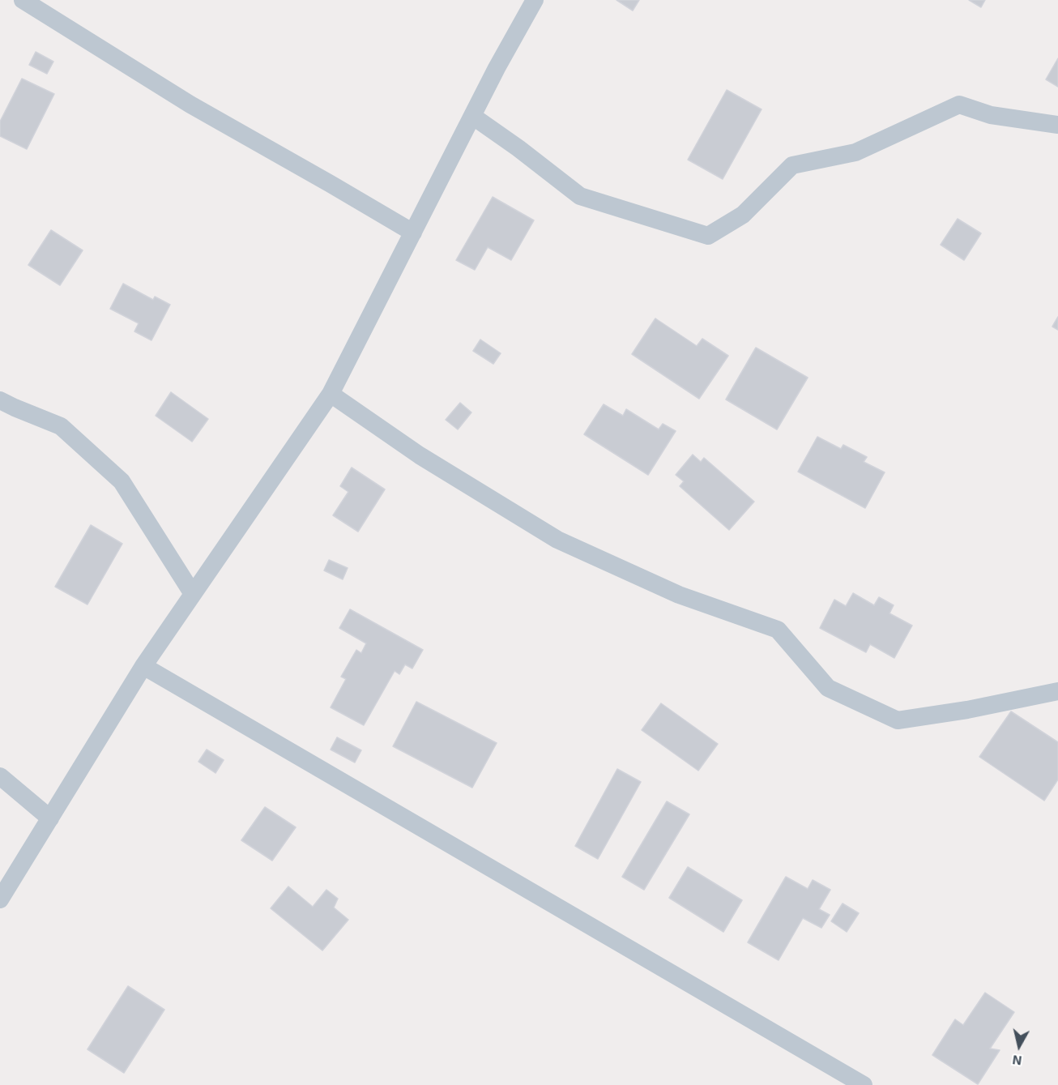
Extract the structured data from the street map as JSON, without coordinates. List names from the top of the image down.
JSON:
{
  "north": "bottom"
}
